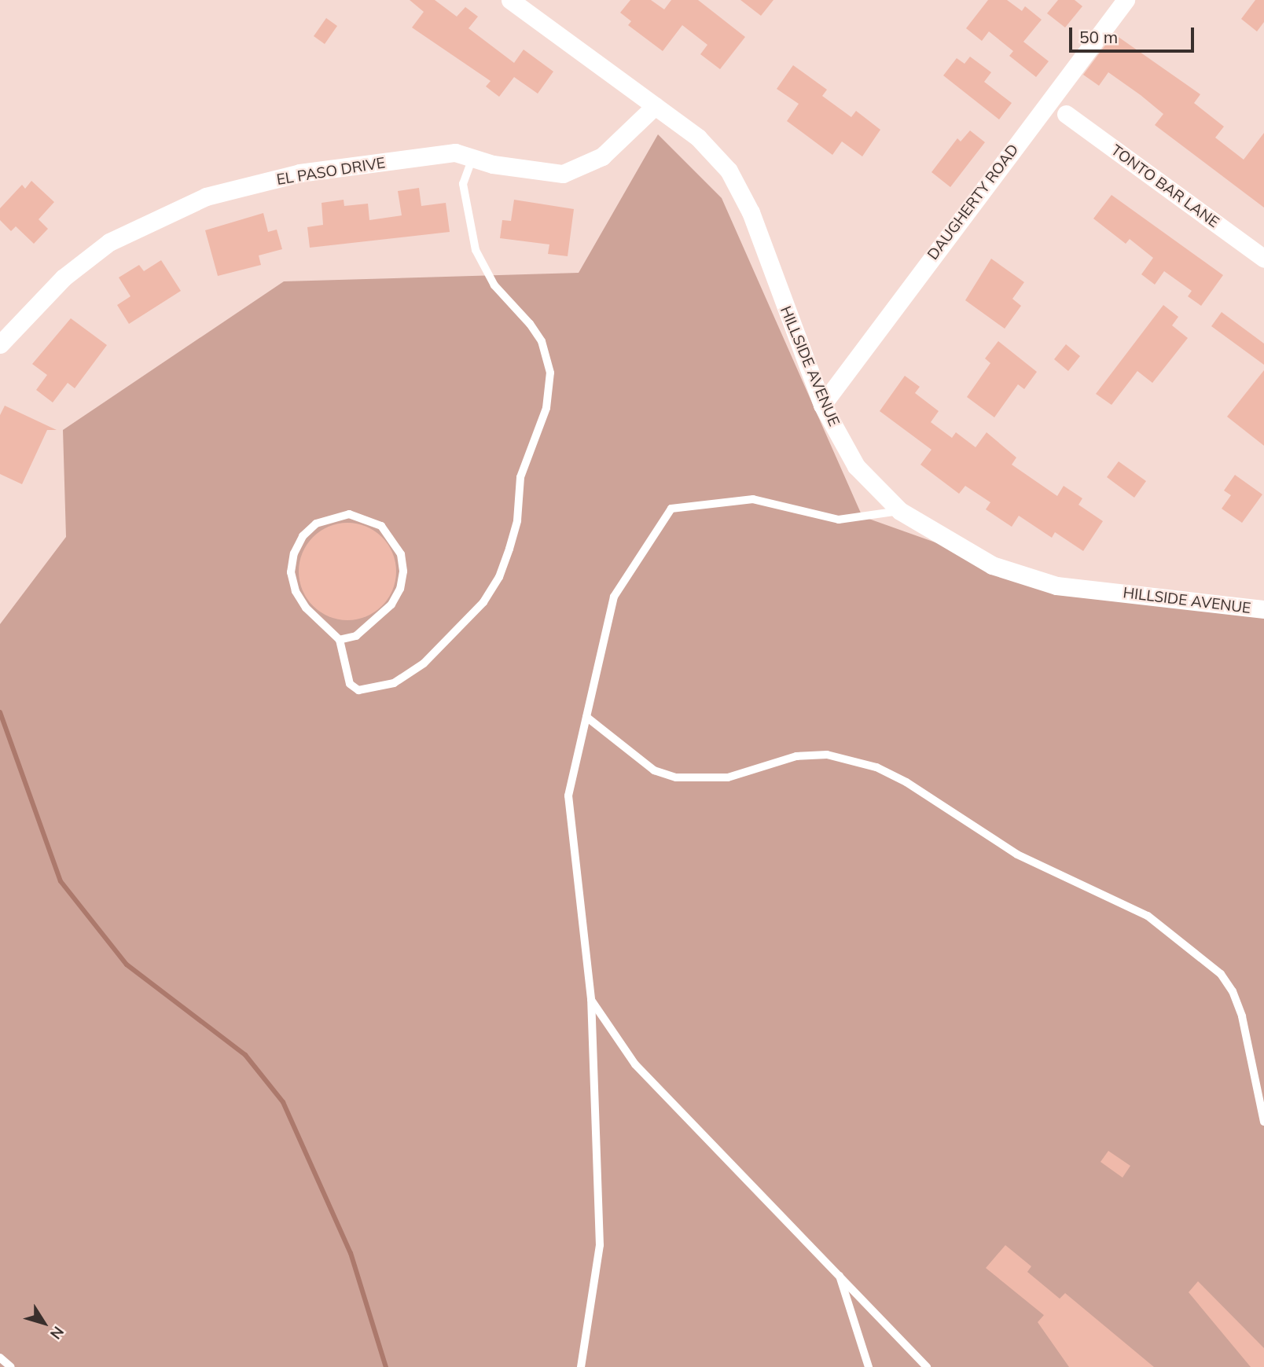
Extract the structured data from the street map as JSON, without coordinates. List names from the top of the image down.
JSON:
{
  "streets": {
    "street": [
      "EL PASO DRIVE",
      "TONTO BAR LANE",
      "DAUGHERTY ROAD",
      "HILLSIDE AVENUE"
    ]
  },
  "crossings": [
    ["EL PASO DRIVE", "HILLSIDE AVENUE"],
    ["DAUGHERTY ROAD", "HILLSIDE AVENUE"]
  ],
  "scale_bar": "50 m",
  "north": "bottom right"
}
